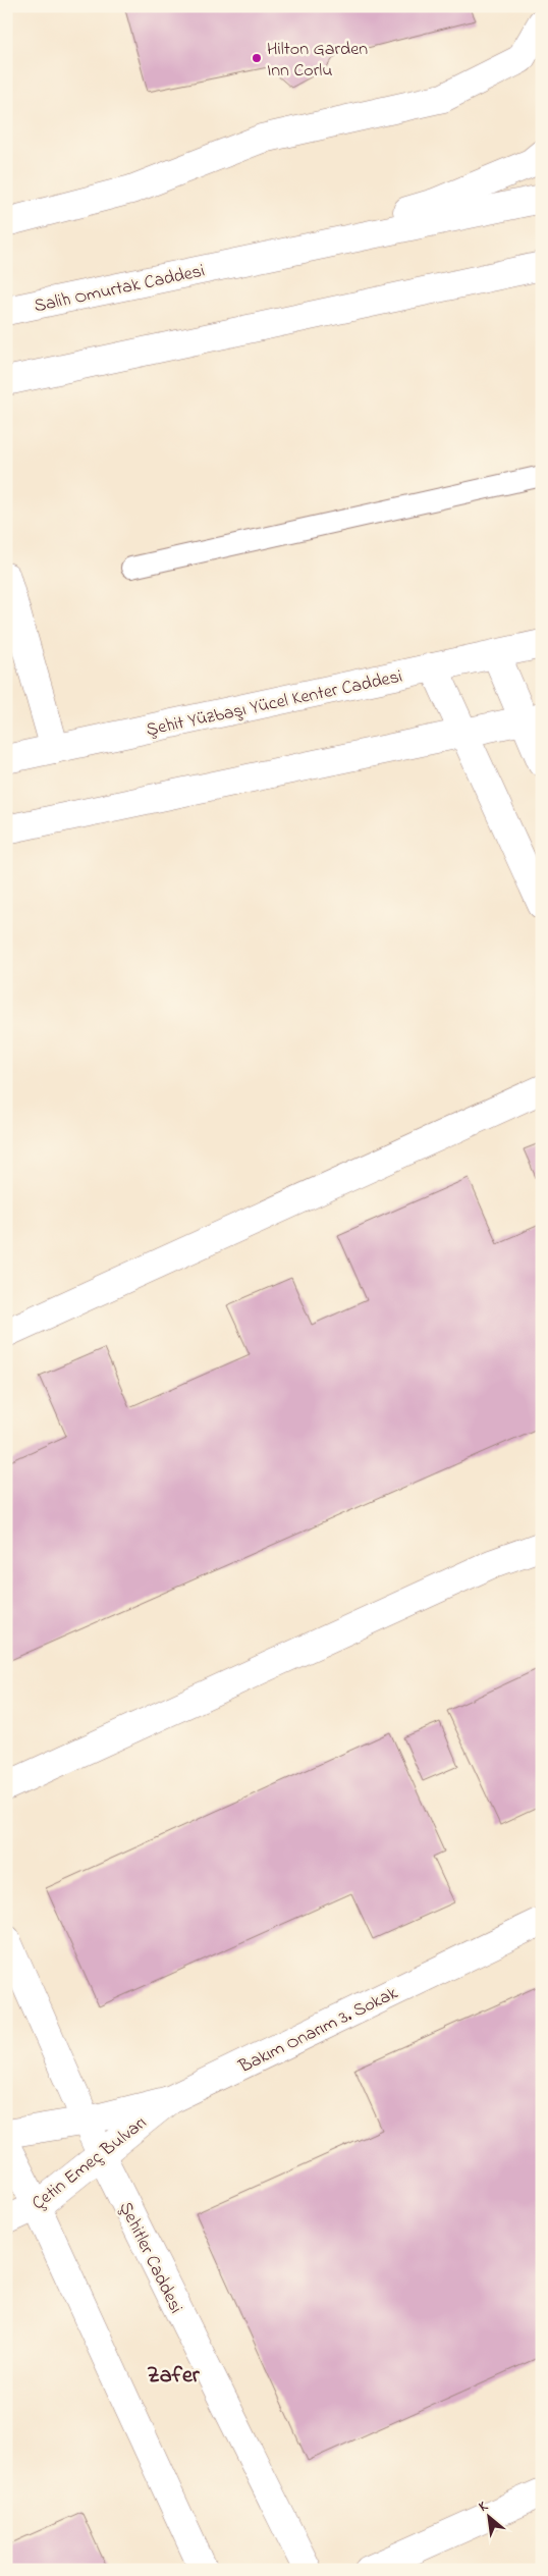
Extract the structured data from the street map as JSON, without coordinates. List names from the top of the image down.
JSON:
{
  "streets": {
    "main road": [
      "Salih Omurtak Caddesi",
      "Şehit Yüzbaşı Yücel Kenter Caddesi",
      "Bakım Onarım 3. Sokak",
      "Çetin Emeç Bulvarı",
      "Şehitler Caddesi"
    ]
  },
  "crossings": [
    ["Bakım Onarım 3. Sokak", "Çetin Emeç Bulvarı"],
    ["Bakım Onarım 3. Sokak", "Şehitler Caddesi"],
    ["Çetin Emeç Bulvarı", "Şehitler Caddesi"]
  ],
  "districts": ["Zafer"],
  "places": ["Hilton Garden Inn Corlu"],
  "north": "top left"
}
